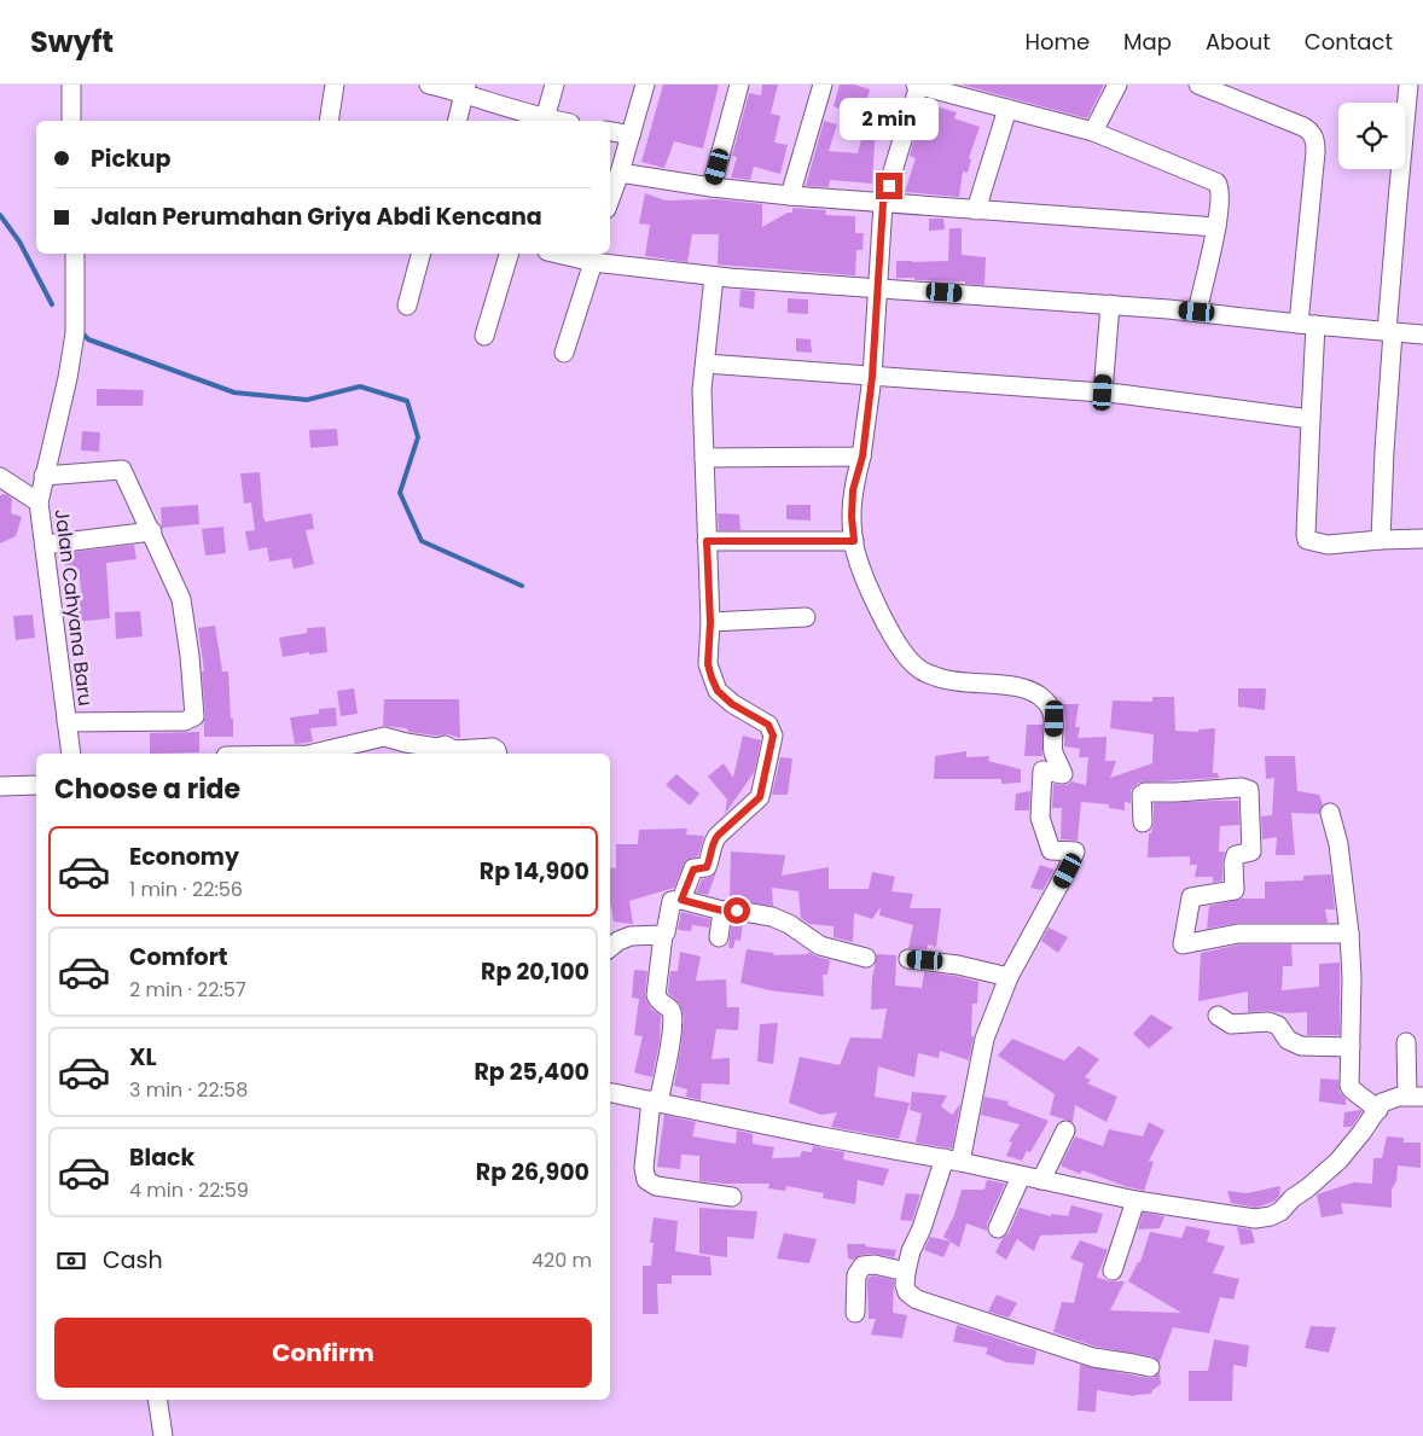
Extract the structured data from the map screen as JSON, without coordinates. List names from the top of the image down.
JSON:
{
  "streets": {
    "street": ["Jalan Cahyana Baru"]
  },
  "page": {
    "header": "Swyft",
    "nav": [
      "Home",
      "Map",
      "About",
      "Contact"
    ],
    "bubble": "2 min",
    "banner": ["Pickup", "Jalan Perumahan Griya Abdi Kencana"],
    "heading": "Choose a ride",
    "list": [
      {
        "name": "Economy",
        "note": "1 min · 22:56",
        "value": "Rp 14,900"
      },
      {
        "name": "Comfort",
        "note": "2 min · 22:57",
        "value": "Rp 20,100"
      },
      {
        "name": "XL",
        "note": "3 min · 22:58",
        "value": "Rp 25,400"
      },
      {
        "name": "Black",
        "note": "4 min · 22:59",
        "value": "Rp 26,900"
      }
    ],
    "pay": ["Cash", "420 m"],
    "buttons": "Confirm"
  }
}
